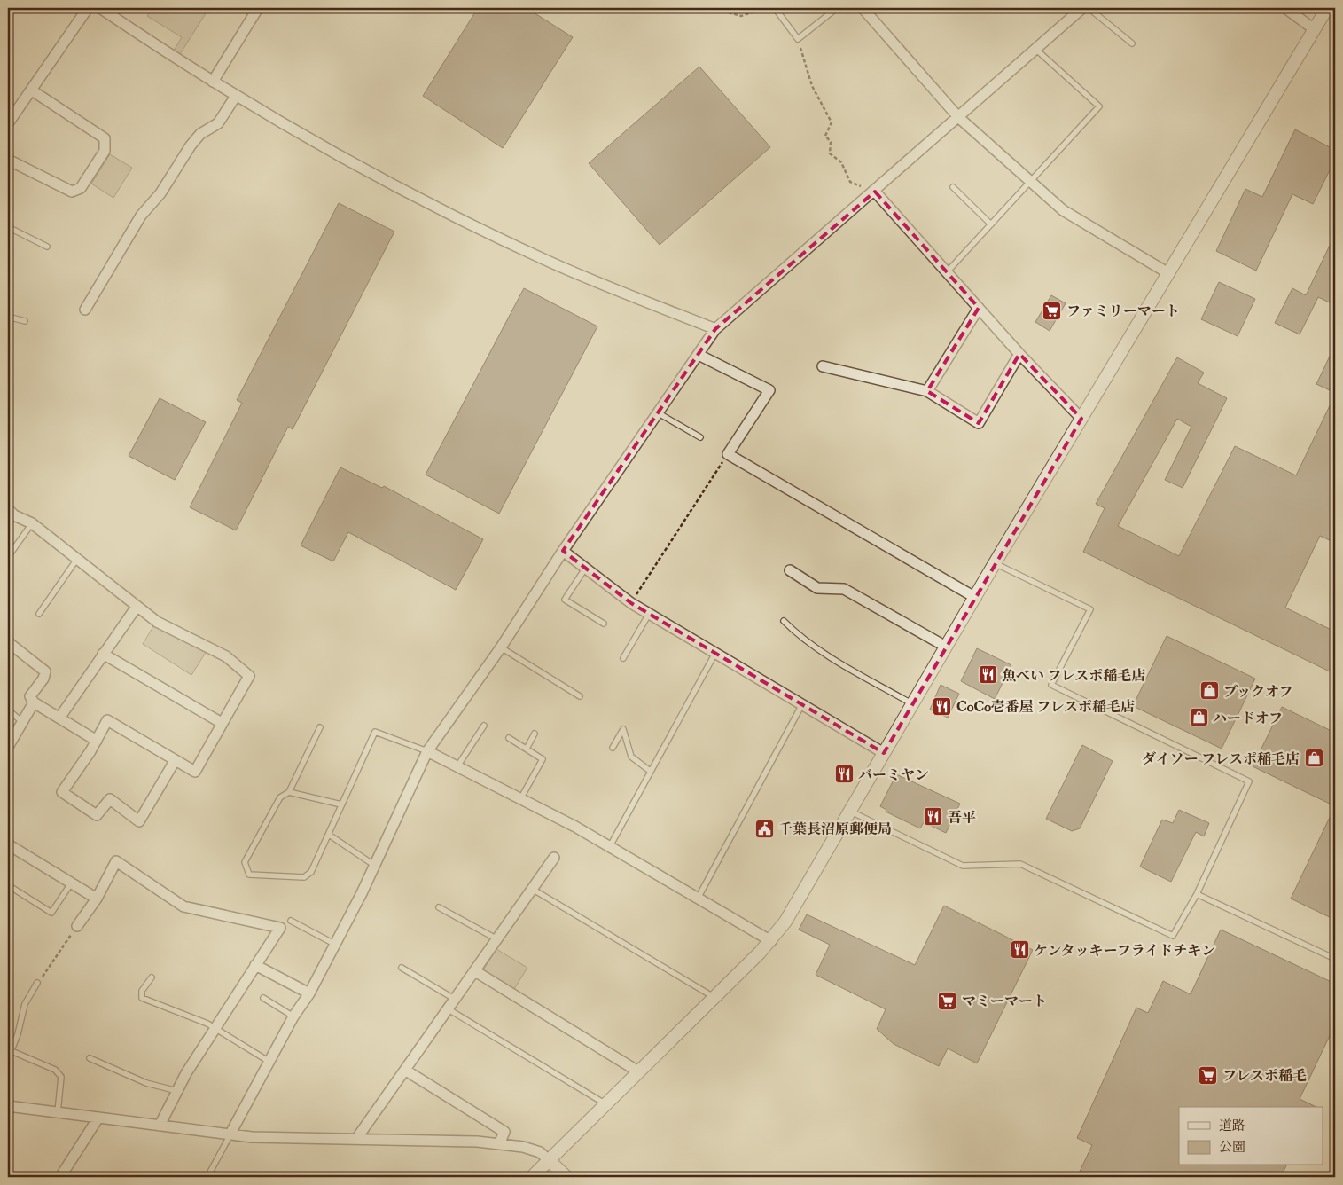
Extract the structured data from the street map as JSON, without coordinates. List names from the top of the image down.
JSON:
{
  "places": {
    "supermarket": ["ファミリーマート", "マミーマート", "フレスポ稲毛"],
    "restaurant": [
      "魚べい フレスポ稲毛店",
      "CoCo壱番屋 フレスポ稲毛店",
      "バーミヤン",
      "吾平",
      "ケンタッキーフライドチキン"
    ],
    "shop": ["ブックオフ", "ハードオフ", "ダイソー フレスポ稲毛店"],
    "public building": ["千葉長沼原郵便局"]
  },
  "legend": ["道路", "公園"]
}
